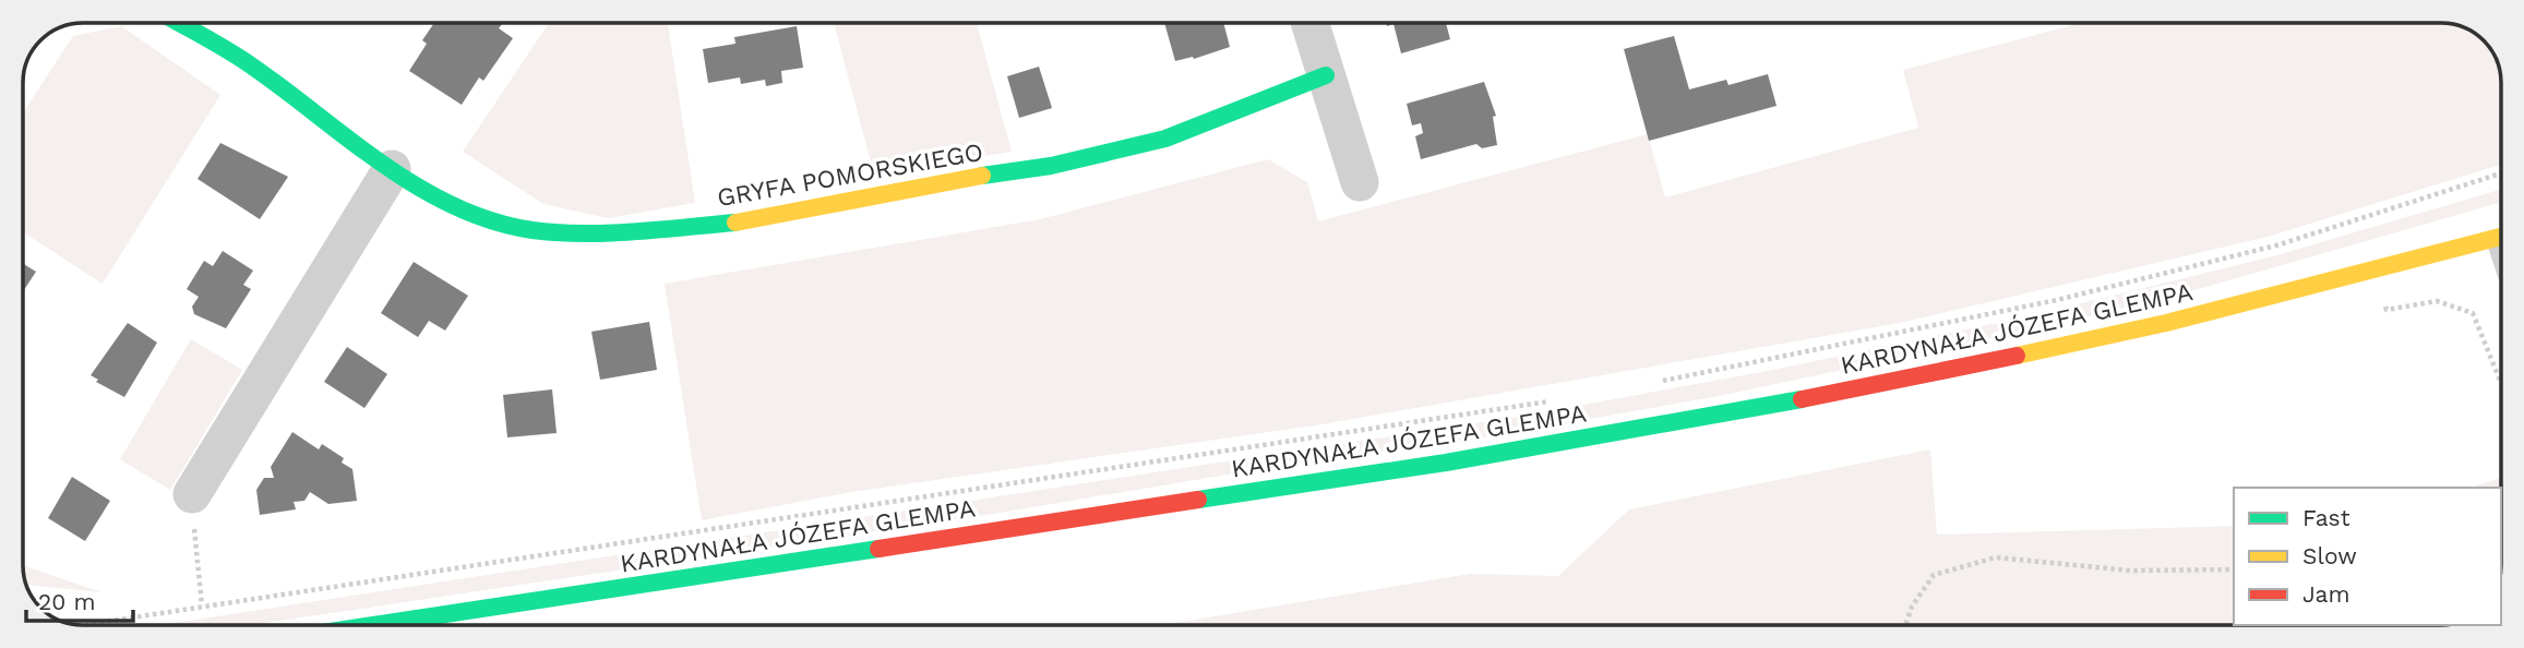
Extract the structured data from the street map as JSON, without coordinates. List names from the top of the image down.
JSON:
{
  "streets": {
    "main road": ["GRYFA POMORSKIEGO", "KARDYNAŁA JÓZEFA GLEMPA"]
  },
  "legend": ["Fast", "Slow", "Jam"],
  "scale_bar": "20 m"
}
